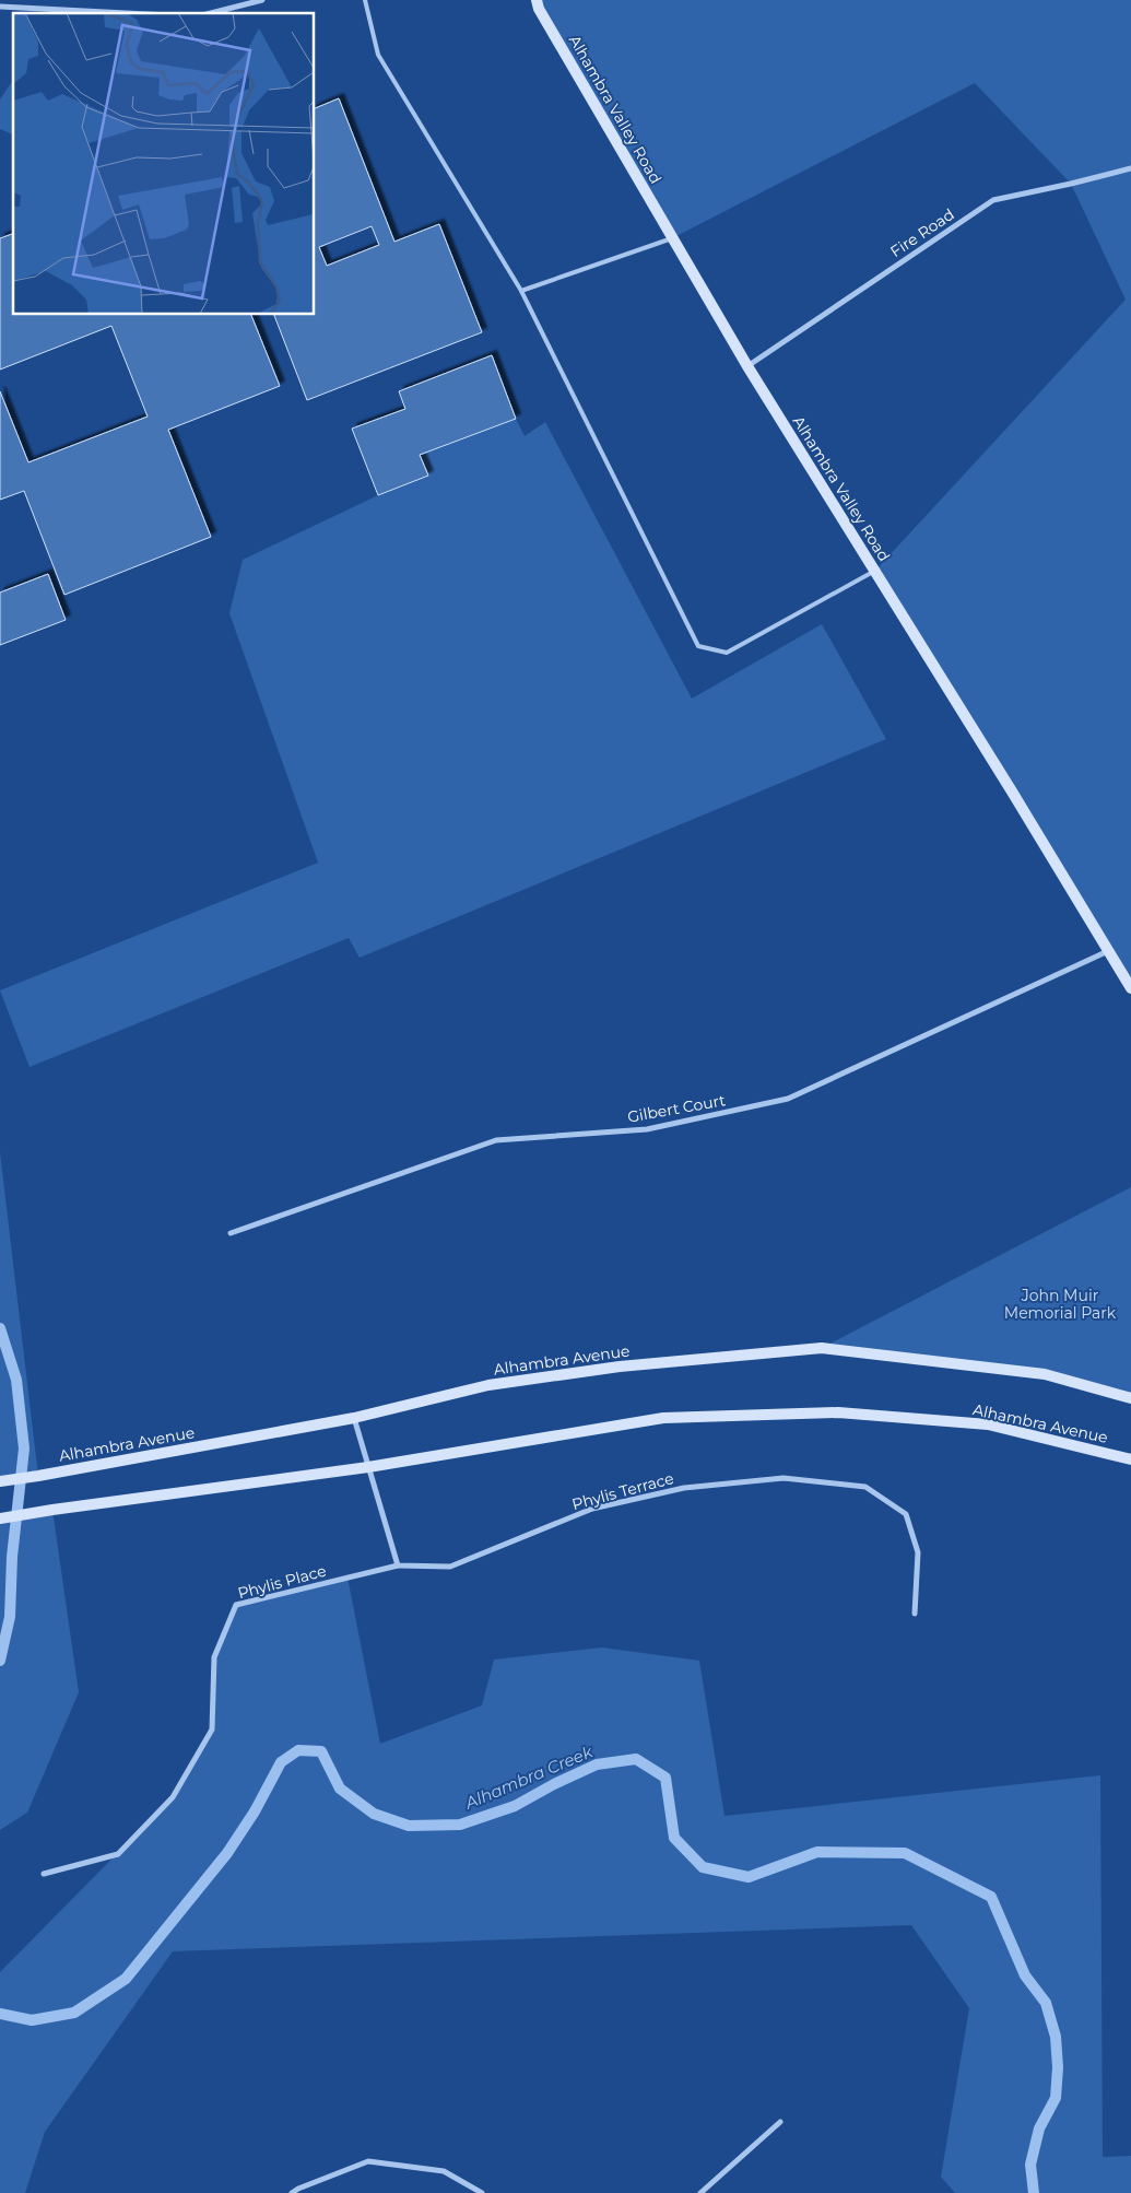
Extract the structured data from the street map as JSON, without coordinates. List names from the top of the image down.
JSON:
{
  "streets": {
    "main road": ["Alhambra Valley Road", "Alhambra Avenue"],
    "street": [
      "Fire Road",
      "Gilbert Court",
      "Phylis Terrace",
      "Phylis Place"
    ]
  },
  "crossings": [
    ["Alhambra Valley Road", "Fire Road"],
    ["Alhambra Valley Road", "Gilbert Court"],
    ["Phylis Terrace", "Phylis Place"]
  ],
  "water": ["Alhambra Creek"],
  "parks": ["John Muir Memorial Park"]
}
